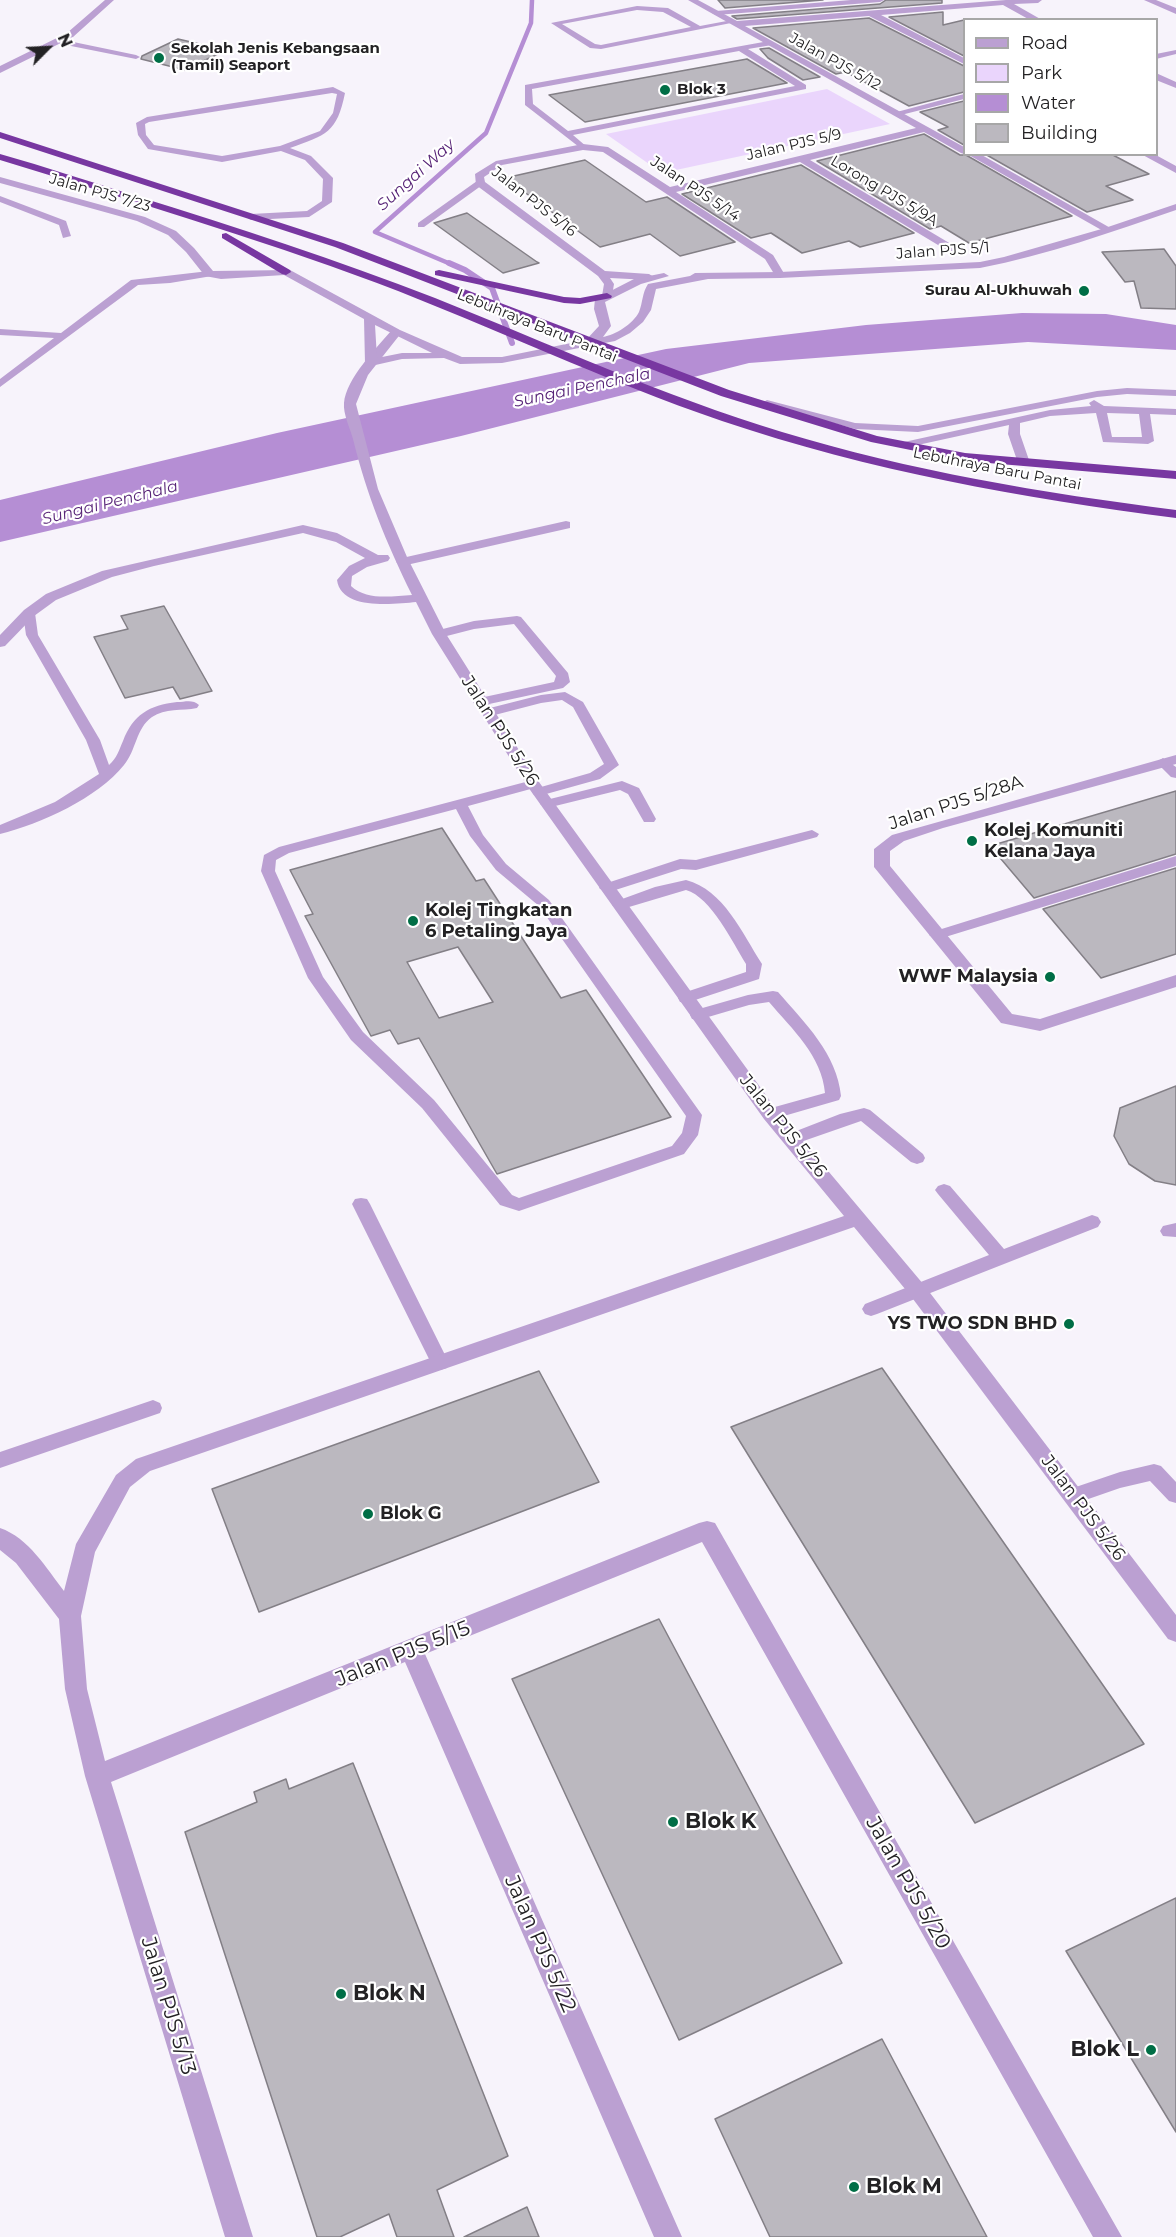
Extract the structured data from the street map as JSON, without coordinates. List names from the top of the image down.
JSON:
{
  "streets": {
    "highway": ["Lebuhraya Baru Pantai"],
    "street": [
      "Jalan PJS 5/12",
      "Jalan PJS 5/9",
      "Jalan PJS 5/14",
      "Lorong PJS 5/9A",
      "Jalan PJS 7/23",
      "Jalan PJS 5/16",
      "Jalan PJS 5/1",
      "Jalan PJS 5/26",
      "Jalan PJS 5/28A",
      "Jalan PJS 5/15",
      "Jalan PJS 5/20",
      "Jalan PJS 5/22",
      "Jalan PJS 5/13"
    ]
  },
  "crossings": [
    ["Jalan PJS 5/12", "Jalan PJS 5/9"],
    ["Jalan PJS 5/9", "Jalan PJS 5/14"],
    ["Jalan PJS 5/9", "Lorong PJS 5/9A"],
    ["Jalan PJS 5/14", "Jalan PJS 5/16"],
    ["Jalan PJS 5/14", "Jalan PJS 5/1"],
    ["Jalan PJS 5/26", "Jalan PJS 5/13"],
    ["Jalan PJS 5/15", "Jalan PJS 5/20"],
    ["Jalan PJS 5/15", "Jalan PJS 5/22"],
    ["Jalan PJS 5/15", "Jalan PJS 5/13"]
  ],
  "water": ["Sungai Way", "Sungai Penchala"],
  "places": [
    "Sekolah Jenis Kebangsaan (Tamil) Seaport",
    "Blok 3",
    "Surau Al-Ukhuwah",
    "Kolej Komuniti Kelana Jaya",
    "Kolej Tingkatan 6 Petaling Jaya",
    "WWF Malaysia",
    "YS TWO SDN BHD",
    "Blok G",
    "Blok K",
    "Blok N",
    "Blok L",
    "Blok M"
  ],
  "legend": [
    "Road",
    "Park",
    "Water",
    "Building"
  ],
  "north": "top right"
}
